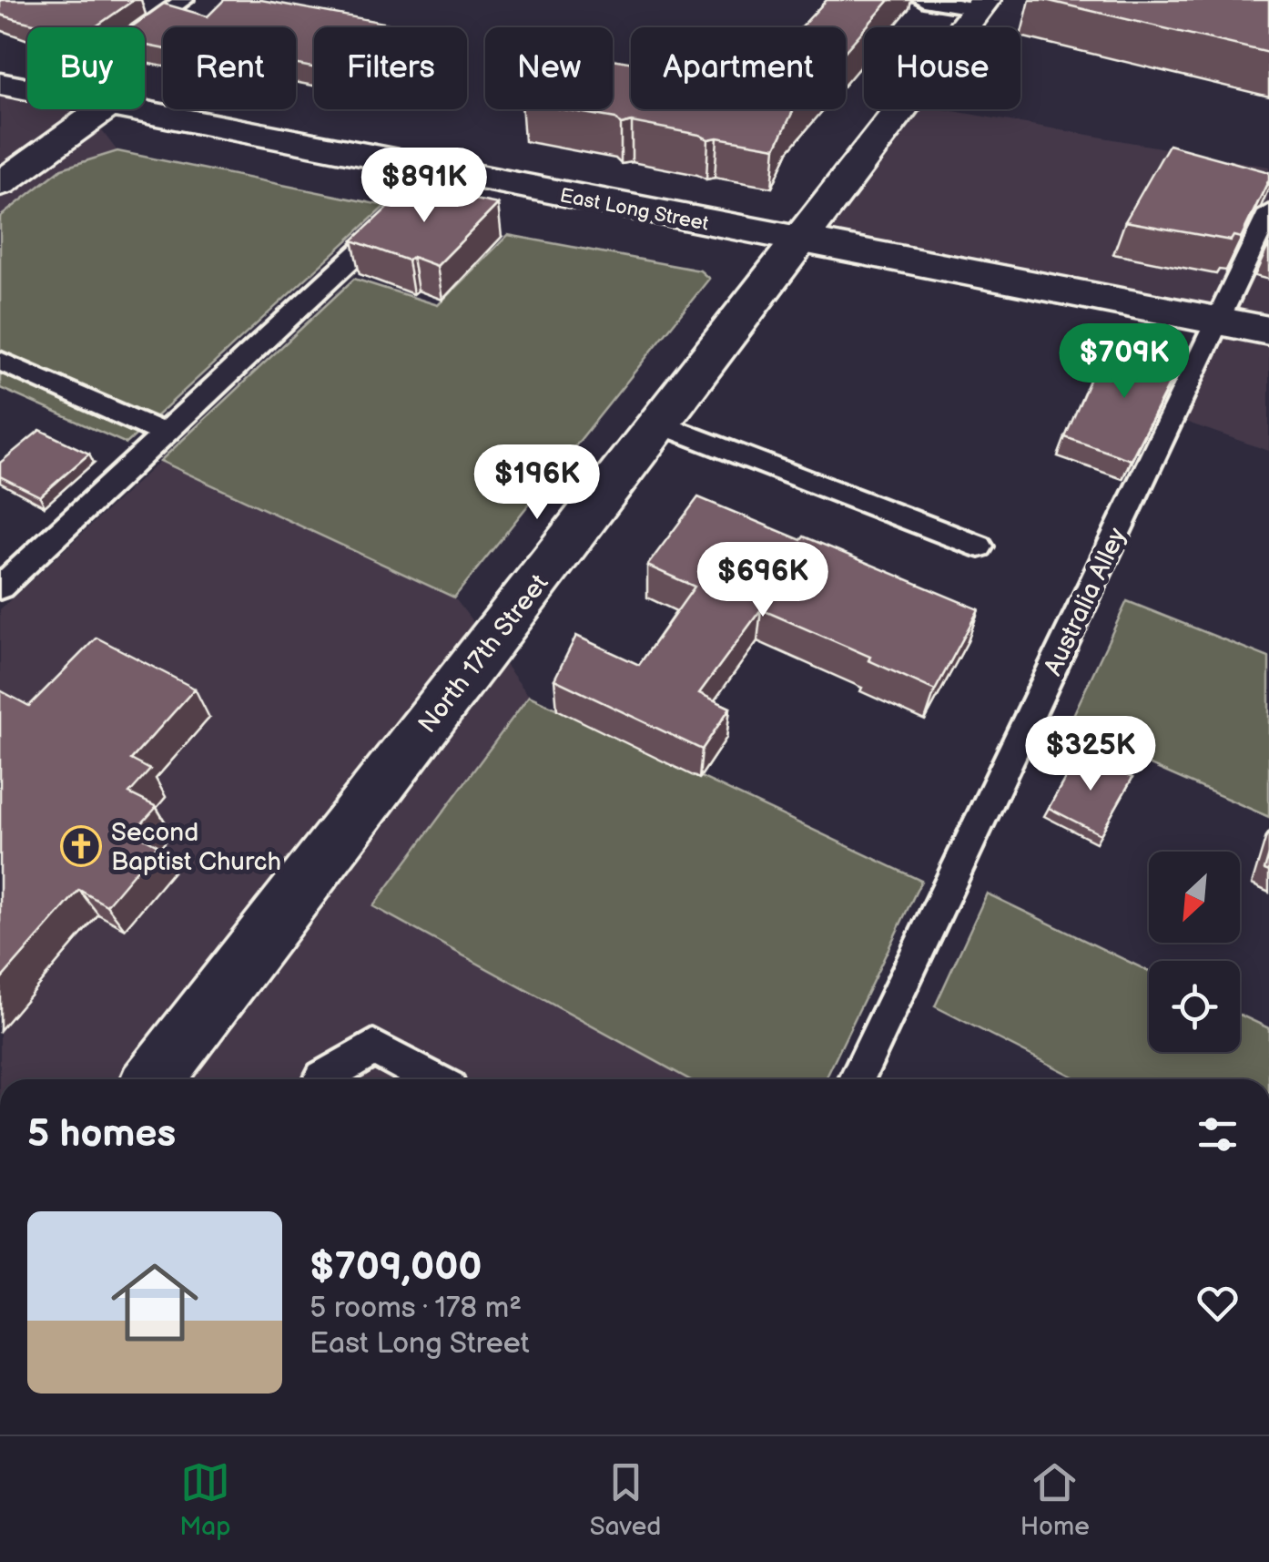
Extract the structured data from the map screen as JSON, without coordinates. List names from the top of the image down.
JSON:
{
  "streets": {
    "street": ["East Long Street", "North 17th Street"],
    "lane": ["Australia Alley"]
  },
  "crossings": [
    ["East Long Street", "Australia Alley"],
    ["East Long Street", "North 17th Street"]
  ],
  "places": {
    "church": ["Second Baptist Church"]
  },
  "north": "bottom left",
  "page": {
    "chip": [
      "Buy",
      "Rent",
      "Filters",
      "New",
      "Apartment",
      "House"
    ],
    "price": [
      "$891K",
      "$709K",
      "$196K",
      "$696K",
      "$325K"
    ],
    "heading": "5 homes",
    "list": [
      {
        "name": "$709,000",
        "note": "5 rooms · 178 m² · East Long Street"
      }
    ],
    "tabs": ["Map", "Saved", "Home"]
  }
}
